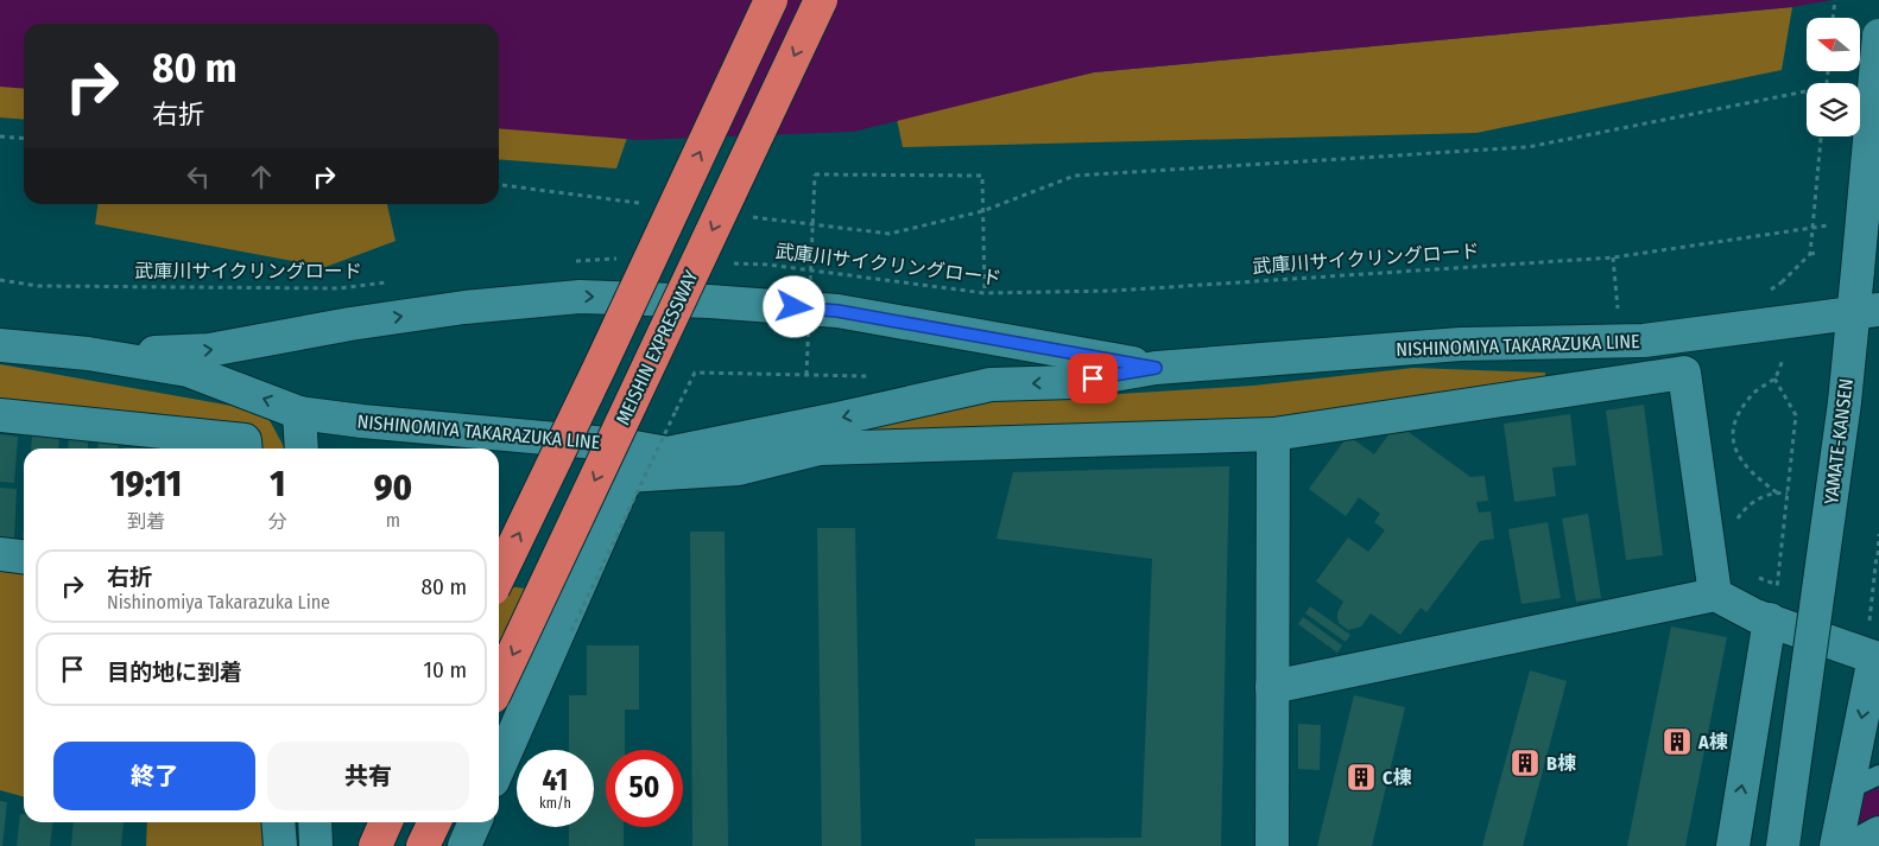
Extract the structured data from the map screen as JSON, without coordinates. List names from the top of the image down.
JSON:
{
  "streets": {
    "highway": ["MEISHIN EXPRESSWAY"],
    "street": ["NISHINOMIYA TAKARAZUKA LINE", "YAMATE-KANSEN"],
    "path": ["武庫川サイクリングロード"]
  },
  "crossings": [
    ["NISHINOMIYA TAKARAZUKA LINE", "YAMATE-KANSEN"]
  ],
  "places": {
    "building": ["A棟", "B棟", "C棟"]
  },
  "north": "left",
  "page": {
    "turn": ["80 m", "右折"],
    "eta": [
      "19:11",
      "到着",
      "1",
      "分",
      "90",
      "m"
    ],
    "list": [
      {
        "name": "右折",
        "note": "Nishinomiya Takarazuka Line",
        "value": "80 m"
      },
      {
        "name": "目的地に到着",
        "value": "10 m"
      }
    ],
    "buttons": ["終了", "共有"],
    "speed": "41 km/h",
    "limit": "50"
  }
}
